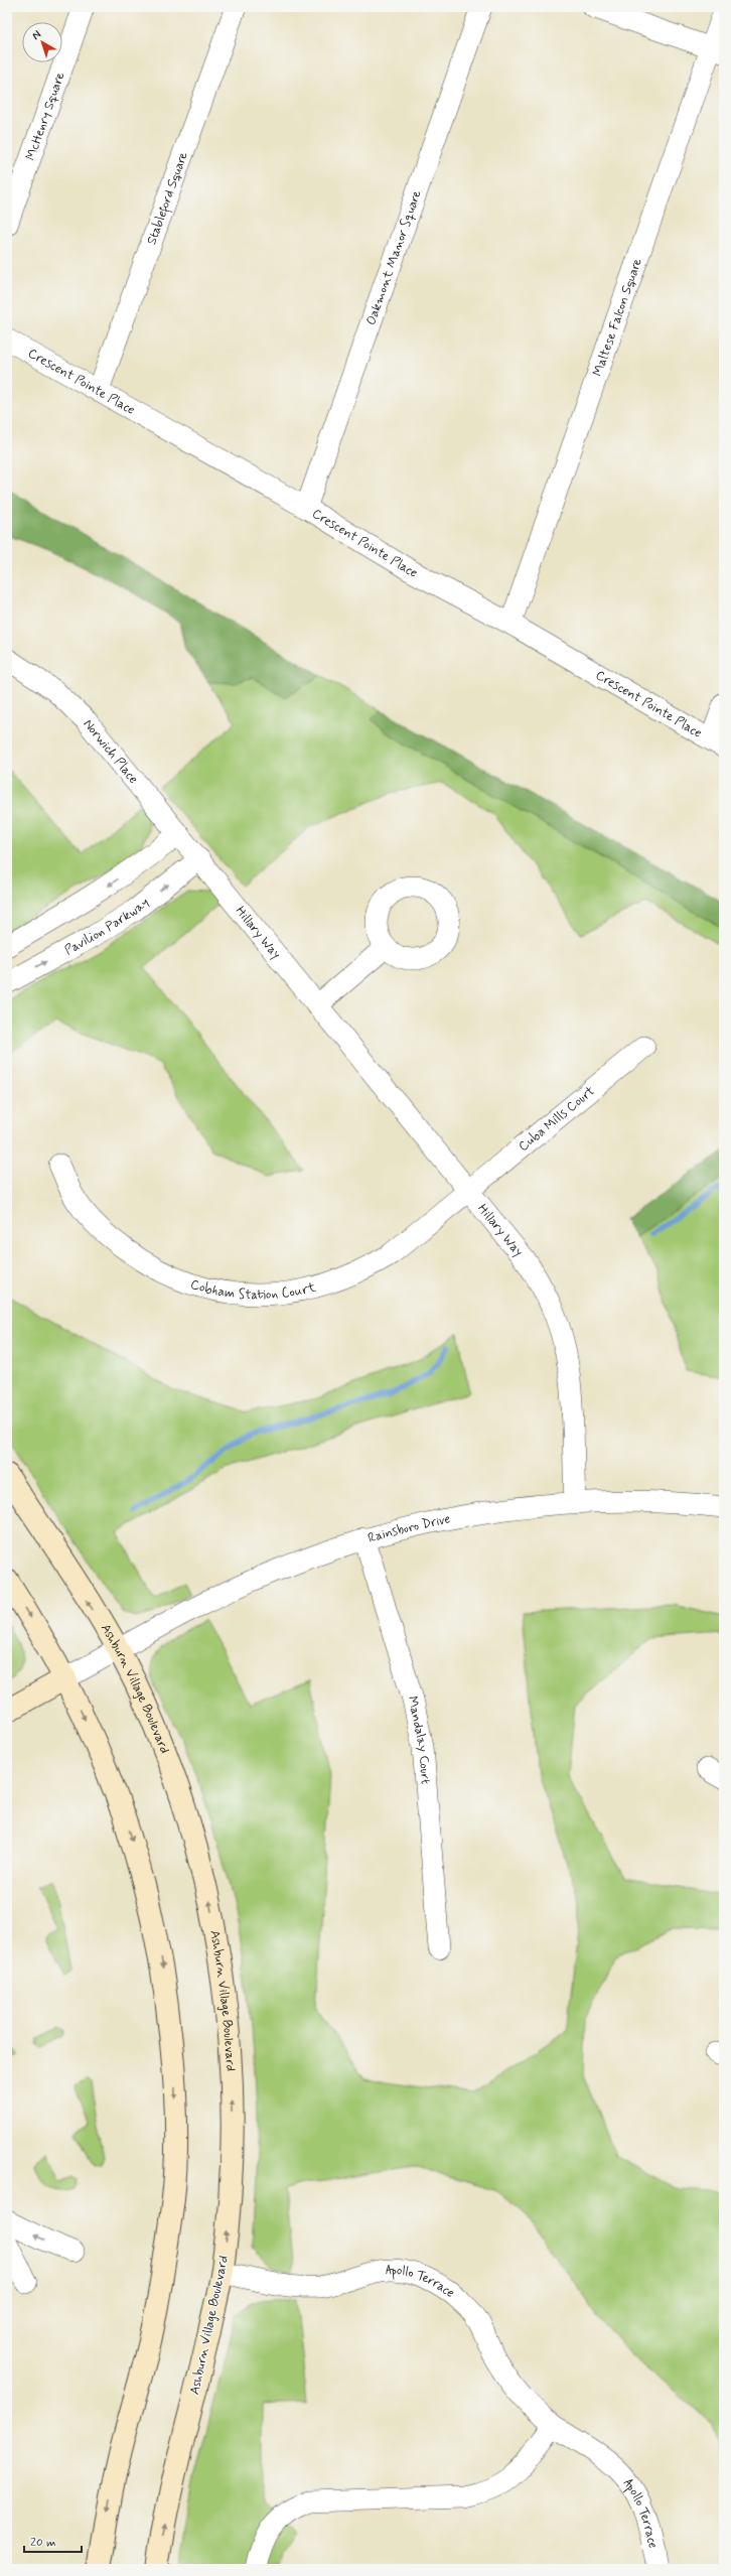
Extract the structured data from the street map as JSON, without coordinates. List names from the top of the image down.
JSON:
{
  "streets": {
    "main road": ["Ashburn Village Boulevard"],
    "street": [
      "McHenry Square",
      "Stableford Square",
      "Oakmont Manor Square",
      "Maltese Falcon Square",
      "Crescent Pointe Place",
      "Norwich Place",
      "Pavilion Parkway",
      "Hillary Way",
      "Cuba Mills Court",
      "Cobham Station Court",
      "Rainsboro Drive",
      "Mandalay Court",
      "Apollo Terrace"
    ]
  },
  "crossings": [
    ["Stableford Square", "Crescent Pointe Place"],
    ["Oakmont Manor Square", "Crescent Pointe Place"],
    ["Maltese Falcon Square", "Crescent Pointe Place"],
    ["Norwich Place", "Pavilion Parkway"],
    ["Norwich Place", "Hillary Way"],
    ["Pavilion Parkway", "Hillary Way"],
    ["Hillary Way", "Cuba Mills Court"],
    ["Hillary Way", "Cobham Station Court"],
    ["Hillary Way", "Rainsboro Drive"],
    ["Cuba Mills Court", "Cobham Station Court"],
    ["Rainsboro Drive", "Ashburn Village Boulevard"],
    ["Rainsboro Drive", "Mandalay Court"],
    ["Ashburn Village Boulevard", "Apollo Terrace"]
  ],
  "scale_bar": "20 m",
  "north": "top left"
}
